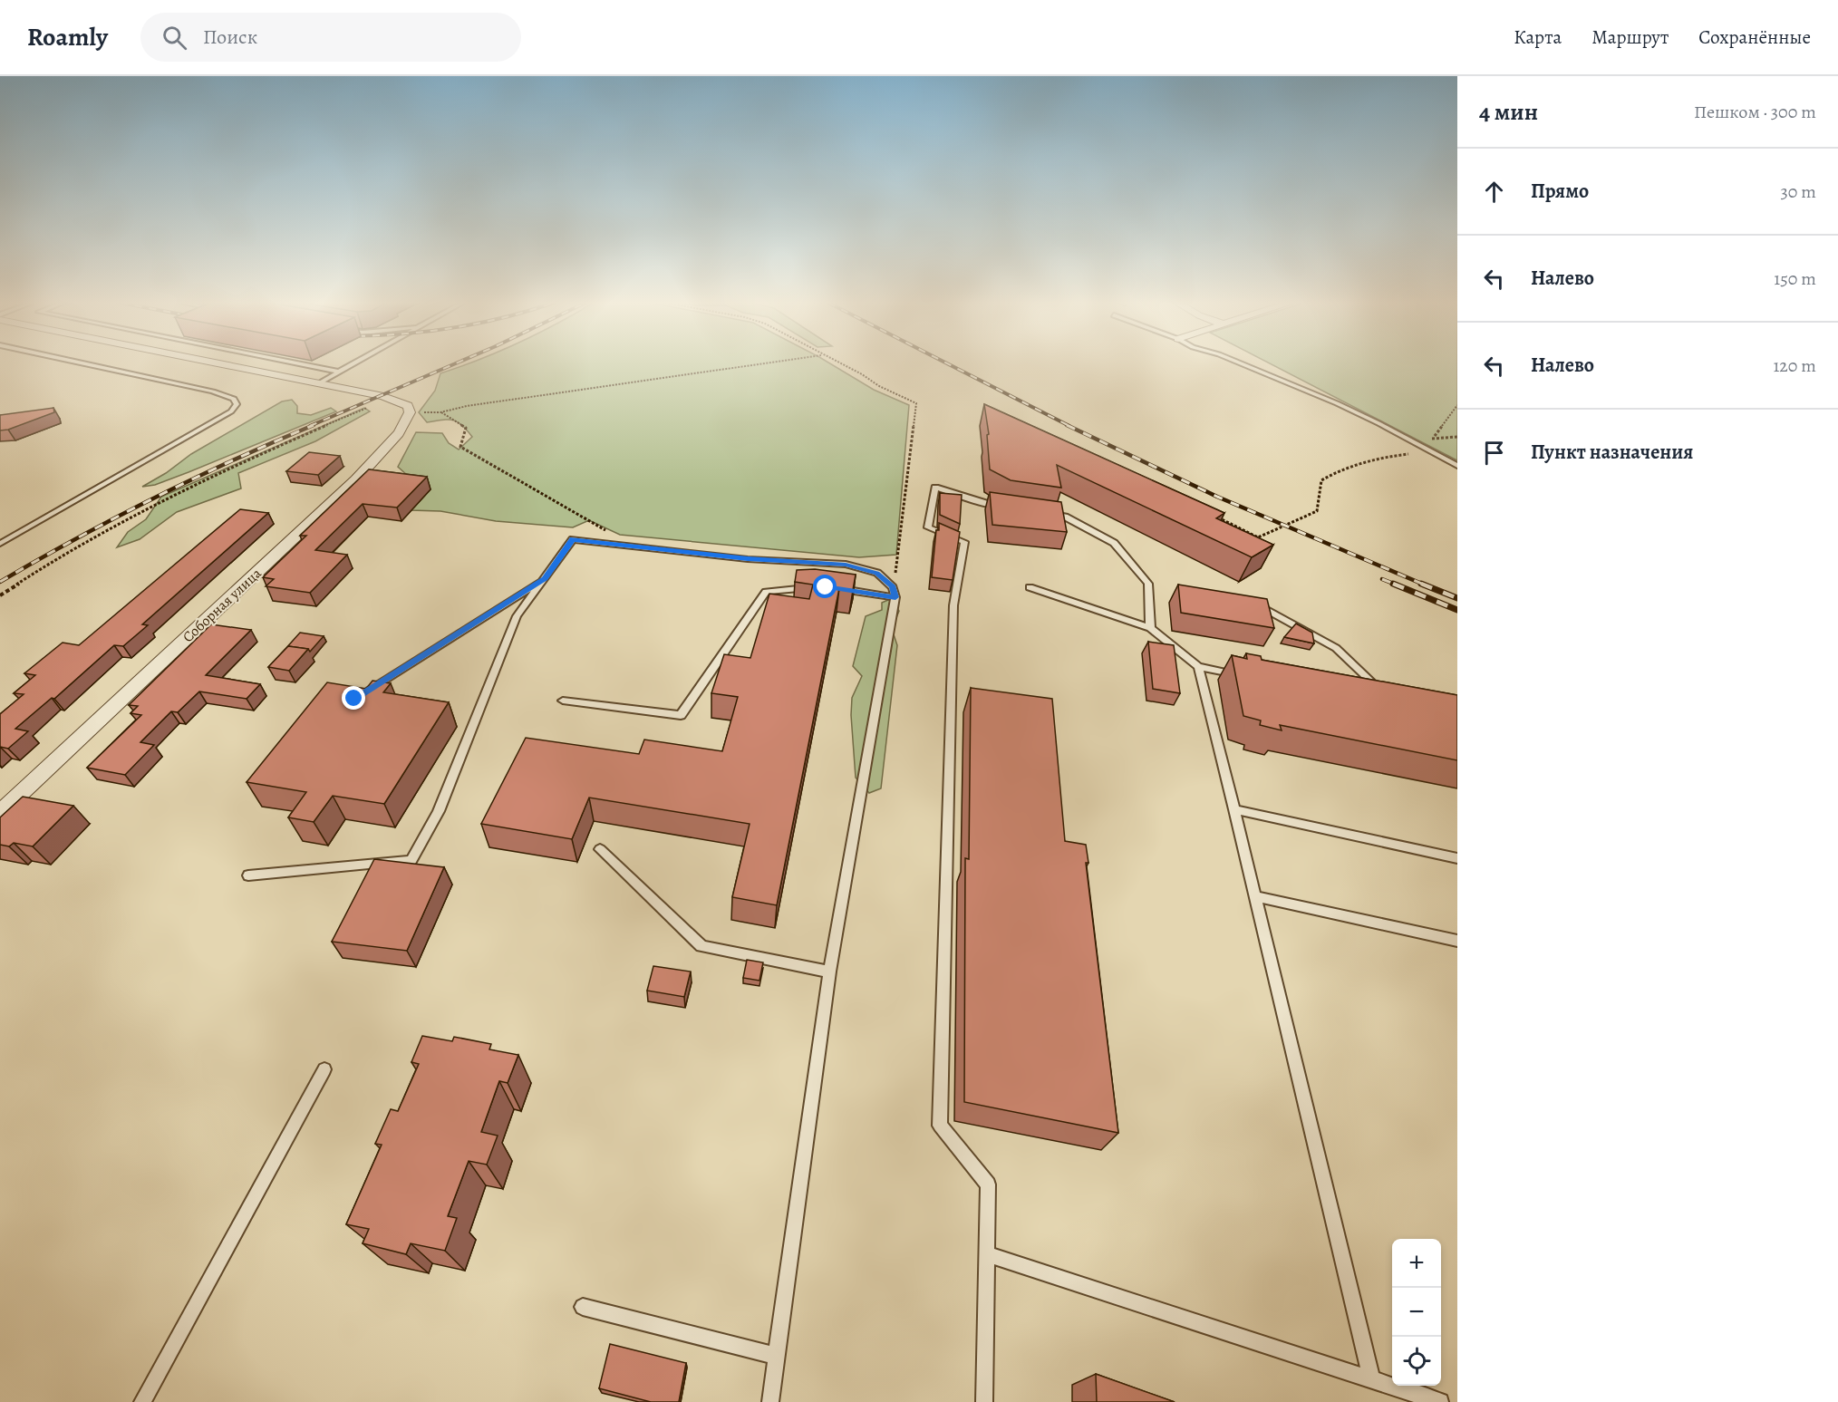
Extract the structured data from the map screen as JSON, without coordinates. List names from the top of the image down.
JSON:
{
  "streets": {
    "street": ["Соборная улица"]
  },
  "page": {
    "header": "Roamly",
    "search": "Поиск",
    "nav": ["Карта", "Маршрут", "Сохранённые"],
    "heading": ["4 мин", "Пешком · 300 m"],
    "list": [
      ["Прямо", "30 m"],
      ["Налево", "150 m"],
      ["Налево", "120 m"],
      "Пункт назначения"
    ],
    "map_buttons": ["+", "−"]
  }
}
